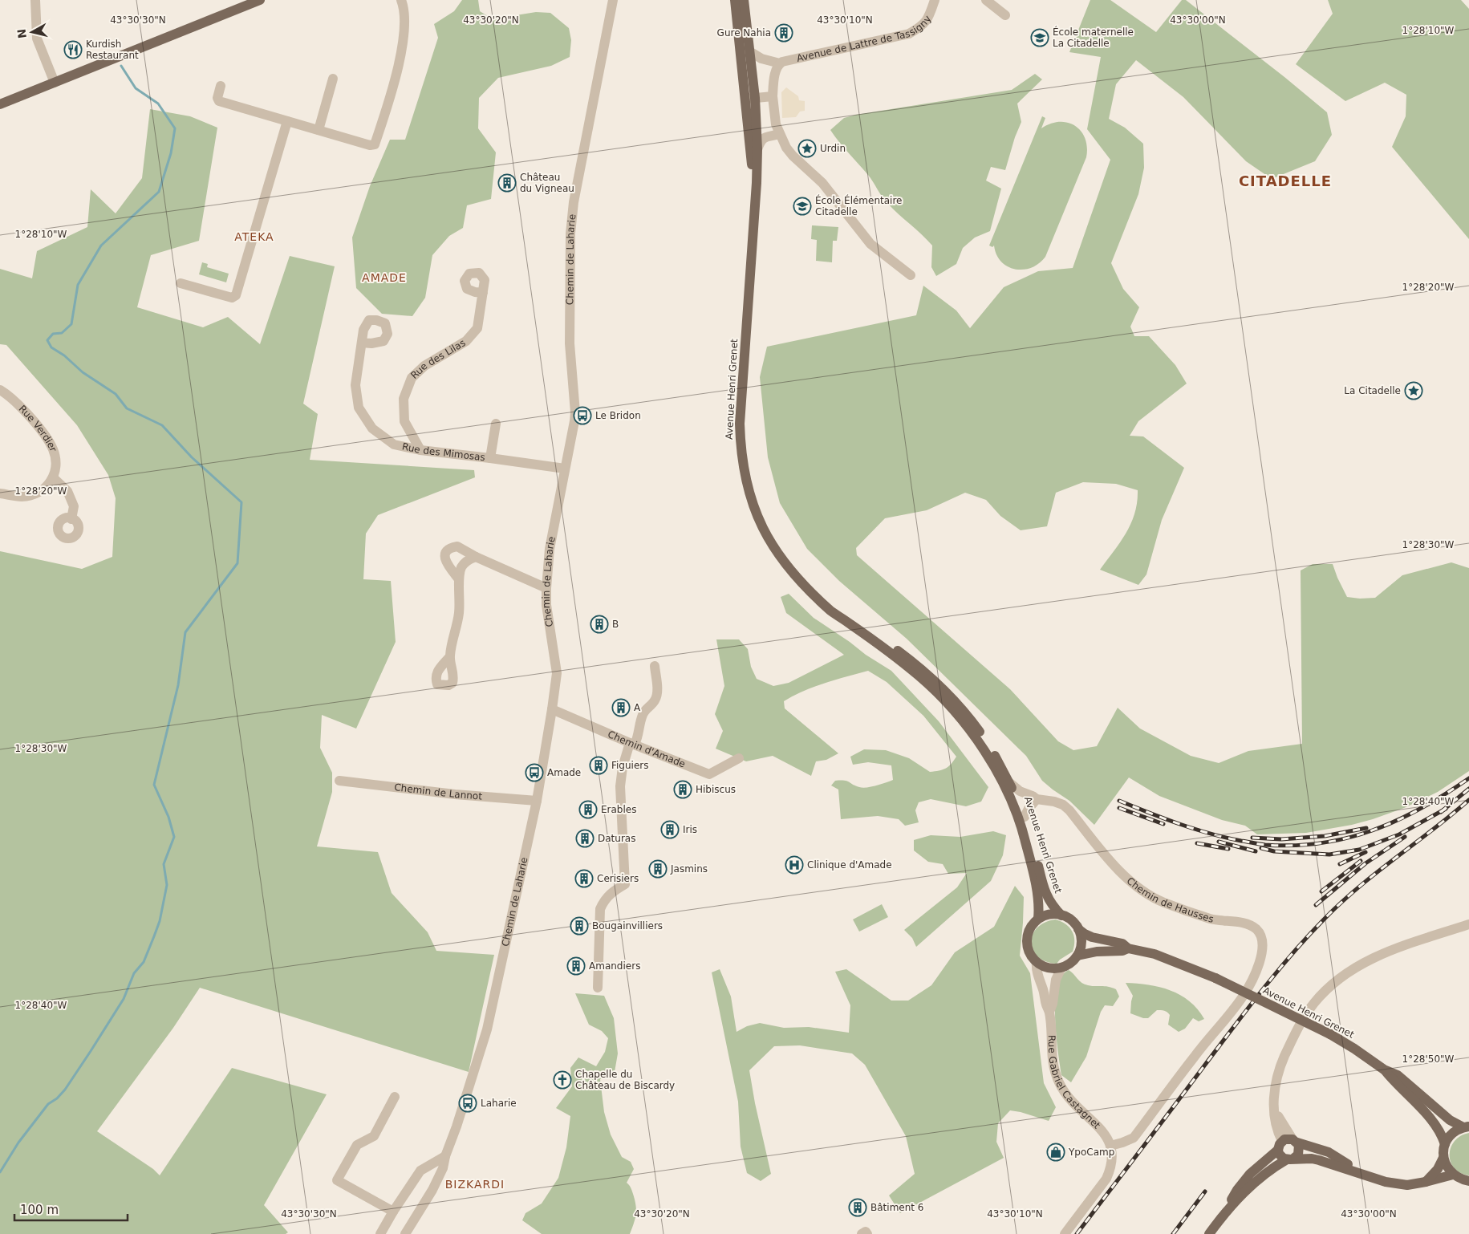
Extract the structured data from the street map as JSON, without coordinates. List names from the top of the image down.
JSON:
{
  "streets": {
    "main road": ["Avenue Henri Grenet"],
    "street": [
      "Avenue de Lattre de Tassigny",
      "Chemin de Laharie",
      "Rue des Lilas",
      "Rue Verdier",
      "Rue des Mimosas",
      "Chemin d'Amade",
      "Chemin de Lannot",
      "Chemin de Hausses",
      "Rue Gabriel Castagnet"
    ]
  },
  "crossings": [
    ["Avenue de Lattre de Tassigny", "Avenue Henri Grenet"],
    ["Chemin de Laharie", "Rue des Mimosas"],
    ["Chemin de Laharie", "Chemin d'Amade"],
    ["Chemin de Laharie", "Chemin de Lannot"],
    ["Rue des Lilas", "Rue des Mimosas"],
    ["Avenue Henri Grenet", "Chemin de Hausses"],
    ["Avenue Henri Grenet", "Rue Gabriel Castagnet"],
    ["Chemin de Hausses", "Rue Gabriel Castagnet"]
  ],
  "districts": [
    "CITADELLE",
    "ATEKA",
    "AMADE",
    "BIZKARDI"
  ],
  "places": {
    "building": [
      "Gure Nahia",
      "Château du Vigneau",
      "B",
      "A",
      "Figuiers",
      "Hibiscus",
      "Erables",
      "Iris",
      "Daturas",
      "Jasmins",
      "Cerisiers",
      "Bougainvilliers",
      "Amandiers",
      "Bâtiment 6"
    ],
    "school or university": ["École maternelle La Citadelle", "École Élémentaire Citadelle"],
    "restaurant": ["Kurdish Restaurant"],
    "place": ["Urdin", "La Citadelle"],
    "bus stop": ["Le Bridon", "Amade", "Laharie"],
    "hospital": ["Clinique d'Amade"],
    "church": ["Chapelle du Château de Biscardy"],
    "shop": ["YpoCamp"]
  },
  "scale_bar": "100 m",
  "north": "left",
  "coordinates": [
    "43°30'30\"N",
    "43°30'20\"N",
    "43°30'10\"N",
    "43°30'00\"N",
    "1°28'10\"W",
    "1°28'20\"W",
    "1°28'30\"W",
    "1°28'40\"W",
    "1°28'50\"W"
  ]
}
